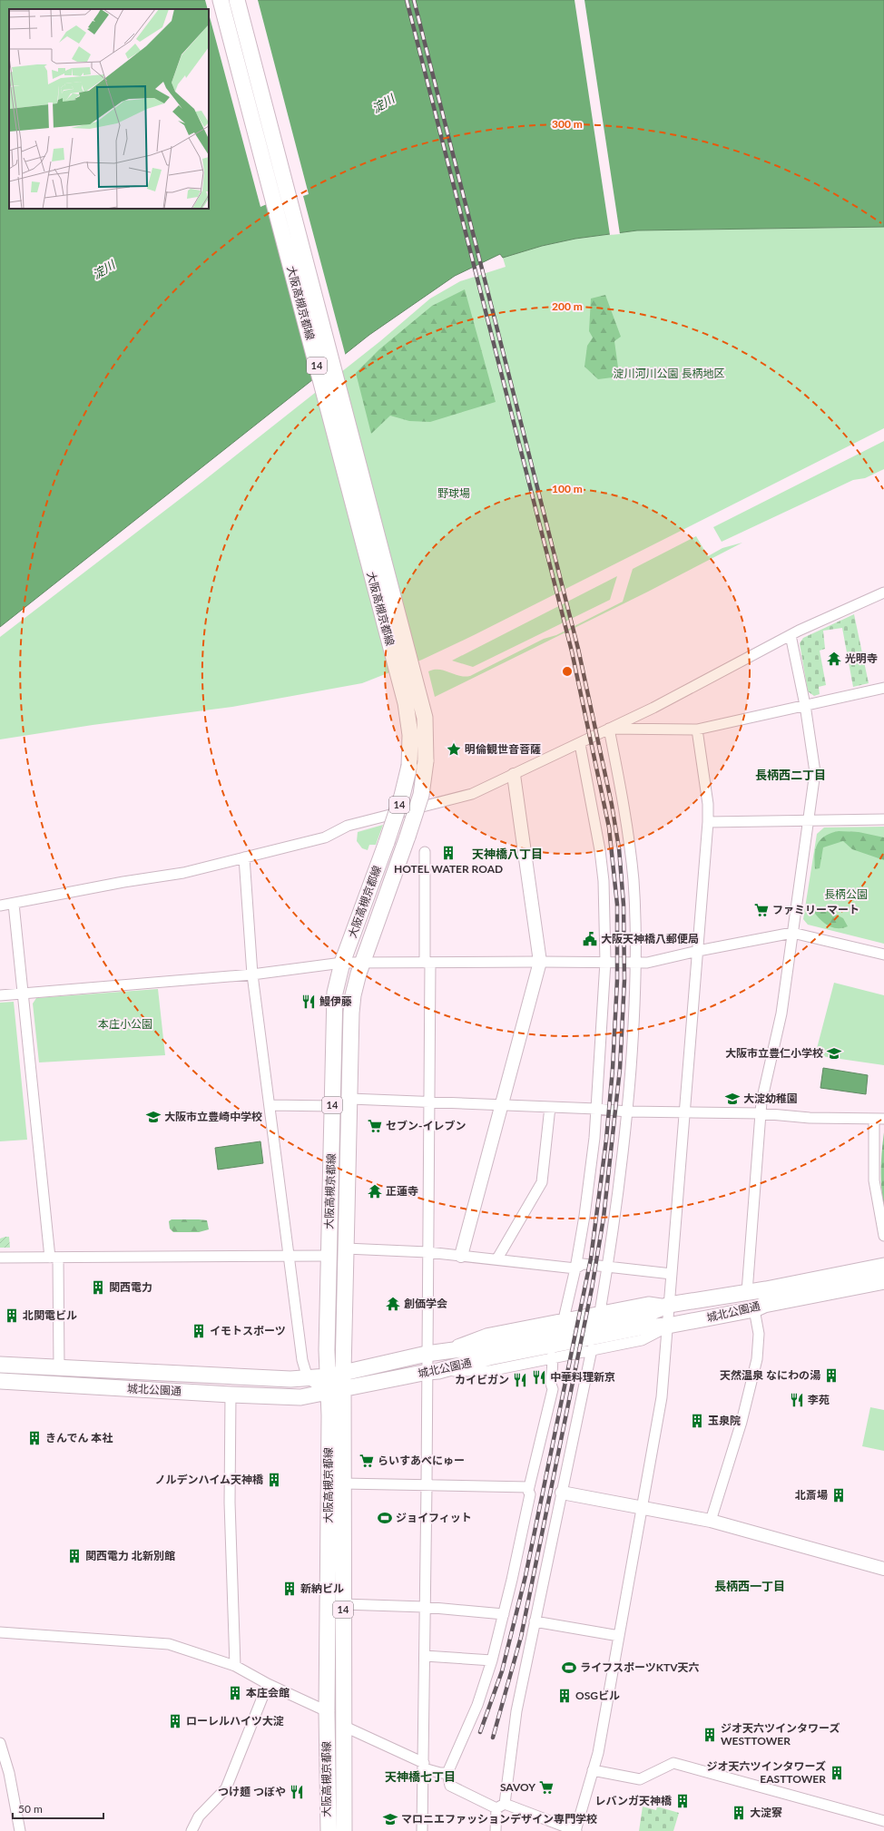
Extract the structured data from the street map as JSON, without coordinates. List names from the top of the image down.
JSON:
{
  "streets": {
    "main road": ["大阪高槻京都線", "14", "城北公園通"]
  },
  "crossings": [
    ["大阪高槻京都線", "城北公園通"]
  ],
  "districts": [
    "長柄西二丁目",
    "天神橋八丁目",
    "長柄西一丁目",
    "天神橋七丁目"
  ],
  "water": ["淀川"],
  "parks": [
    "淀川河川公園 長柄地区",
    "野球場",
    "長柄公園",
    "本庄小公園"
  ],
  "places": {
    "temple": ["光明寺", "正蓮寺", "創価学会"],
    "place": ["明倫観世音菩薩"],
    "building": [
      "HOTEL WATER ROAD",
      "関西電力",
      "北関電ビル",
      "イモトスポーツ",
      "天然温泉 なにわの湯",
      "玉泉院",
      "きんでん 本社",
      "ノルデンハイム天神橋",
      "北斎場",
      "関西電力 北新別館",
      "新納ビル",
      "本庄会館",
      "OSGビル",
      "ローレルハイツ大淀",
      "ジオ天六ツインタワーズ WESTTOWER",
      "ジオ天六ツインタワーズ EASTTOWER",
      "レバンガ天神橋",
      "大淀寮"
    ],
    "supermarket": [
      "ファミリーマート",
      "セブン-イレブン",
      "らいすあべにゅー",
      "SAVOY"
    ],
    "public building": ["大阪天神橋八郵便局"],
    "restaurant": [
      "鰻伊藤",
      "中華料理新京",
      "カイビガン",
      "李苑",
      "つけ麺 つぼや"
    ],
    "school or university": [
      "大阪市立豊仁小学校",
      "大淀幼稚園",
      "大阪市立豊崎中学校",
      "マロニエファッションデザイン専門学校"
    ],
    "sports": ["ジョイフィット", "ライフスポーツKTV天六"]
  },
  "scale_bar": "50 m",
  "rings": ["300 m", "200 m", "100 m"]
}
